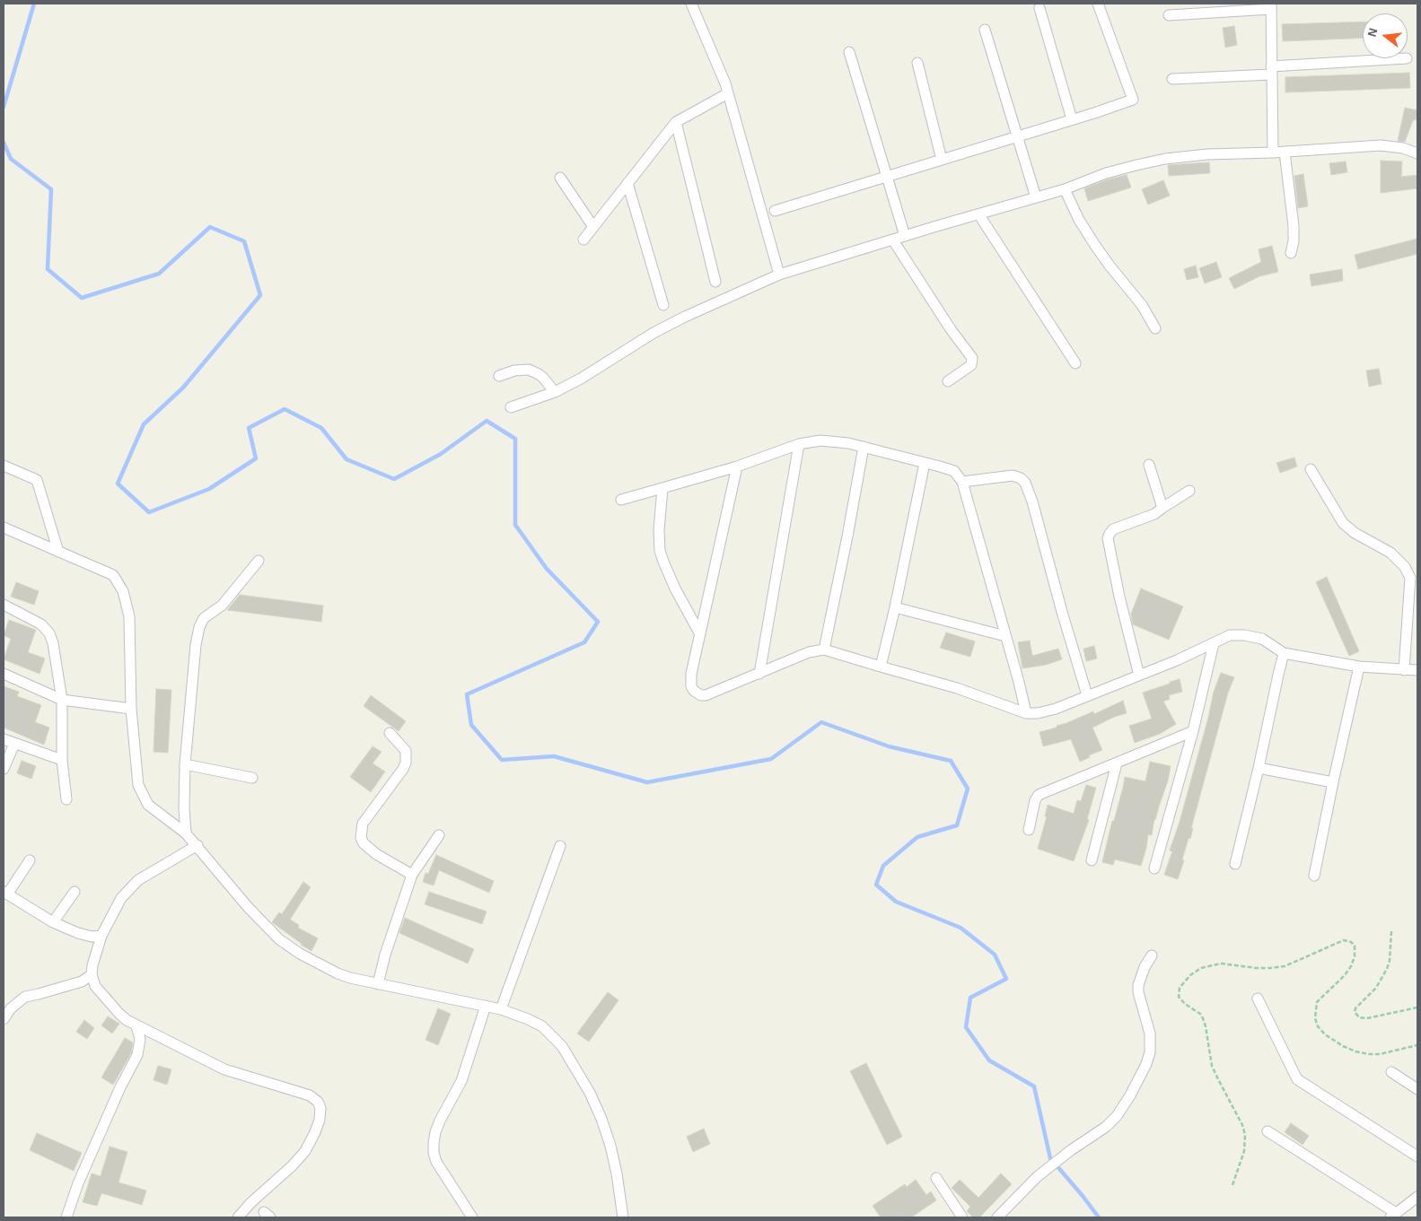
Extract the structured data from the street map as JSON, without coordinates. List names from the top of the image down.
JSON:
{
  "north": "left"
}
